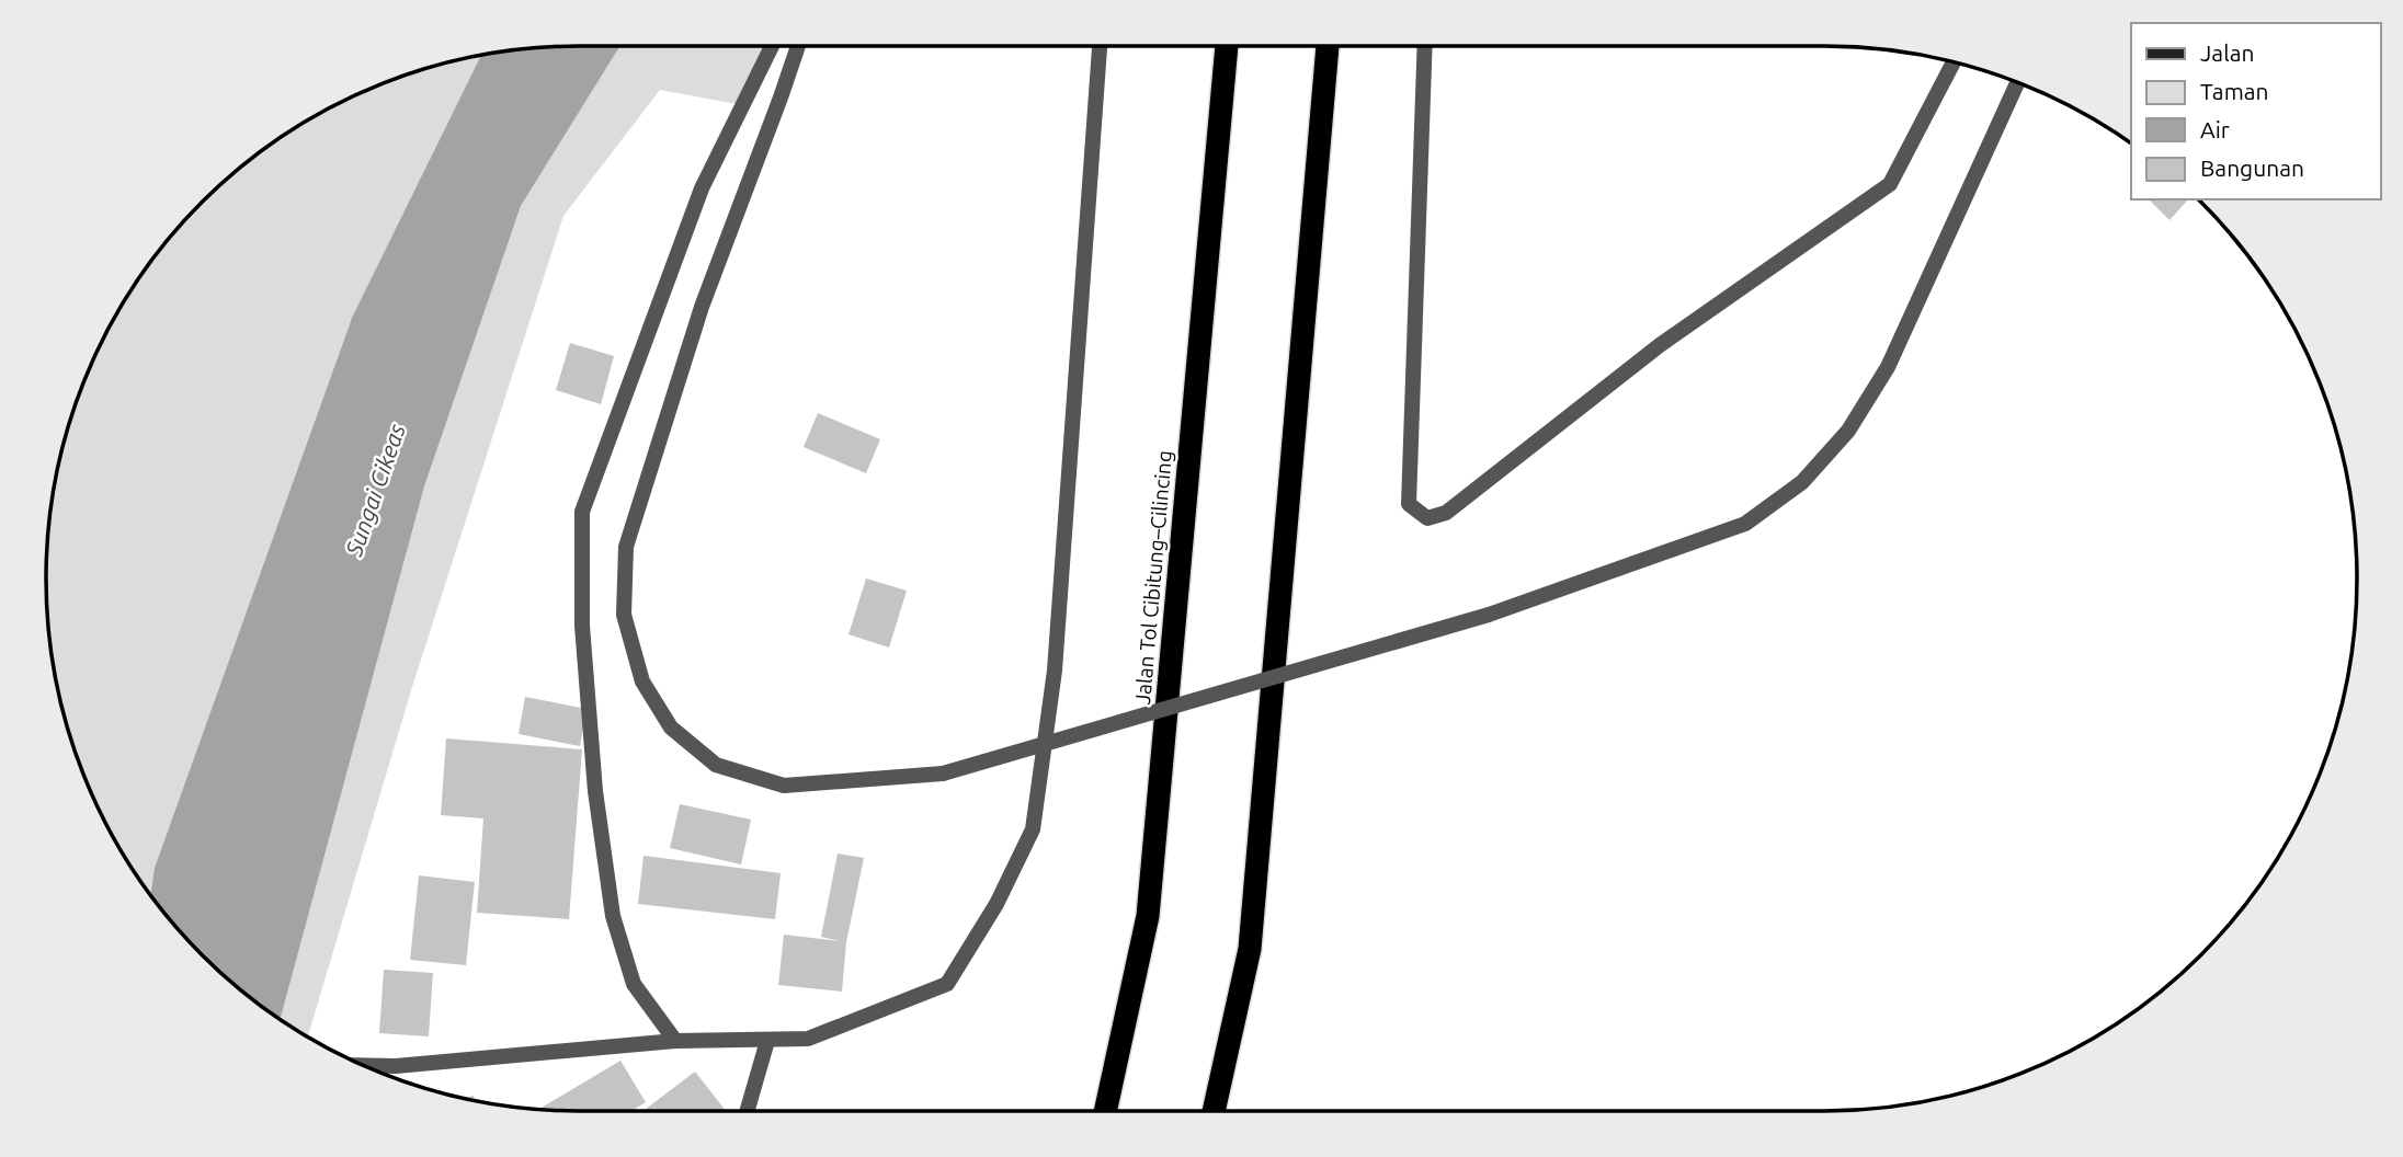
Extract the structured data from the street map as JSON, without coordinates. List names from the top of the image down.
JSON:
{
  "streets": {
    "highway": ["Jalan Tol Cibitung–Cilincing"]
  },
  "water": ["Sungai Cikeas"],
  "legend": [
    "Jalan",
    "Taman",
    "Air",
    "Bangunan"
  ]
}
